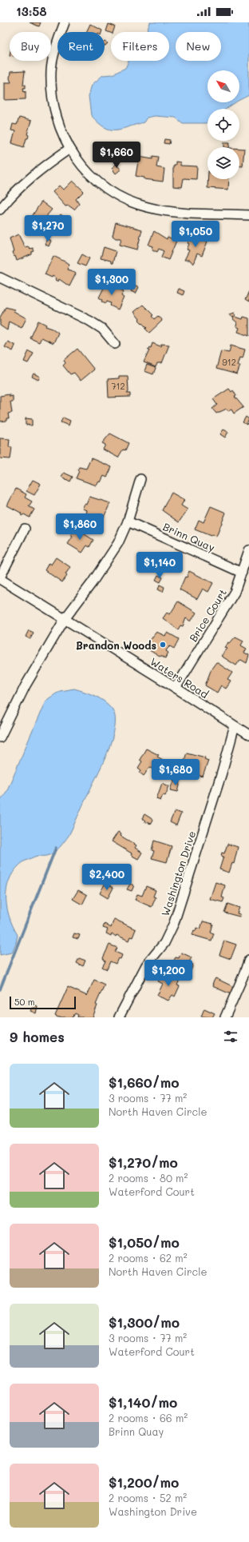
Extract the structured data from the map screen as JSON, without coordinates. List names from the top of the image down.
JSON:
{
  "streets": {
    "street": [
      "Brinn Quay",
      "Brice Court",
      "Waters Road",
      "Washington Drive"
    ]
  },
  "crossings": [
    ["Brinn Quay", "Brice Court"],
    ["Brice Court", "Waters Road"],
    ["Waters Road", "Washington Drive"]
  ],
  "places": ["Brandon Woods"],
  "house_numbers": ["912", "712"],
  "scale_bar": "50 m",
  "north": "top left",
  "page": {
    "status": "13:58",
    "chip": [
      "Buy",
      "Rent",
      "Filters",
      "New"
    ],
    "price": [
      "$1,660",
      "$1,270",
      "$1,050",
      "$1,300",
      "$1,860",
      "$1,140",
      "$1,680",
      "$2,400",
      "$1,200"
    ],
    "scale": "50 m",
    "heading": "9 homes",
    "list": [
      {
        "name": "$1,660/mo",
        "note": "3 rooms · 77 m² · North Haven Circle"
      },
      {
        "name": "$1,270/mo",
        "note": "2 rooms · 80 m² · Waterford Court"
      },
      {
        "name": "$1,050/mo",
        "note": "2 rooms · 62 m² · North Haven Circle"
      },
      {
        "name": "$1,300/mo",
        "note": "3 rooms · 77 m² · Waterford Court"
      },
      {
        "name": "$1,140/mo",
        "note": "2 rooms · 66 m² · Brinn Quay"
      },
      {
        "name": "$1,200/mo",
        "note": "2 rooms · 52 m² · Washington Drive"
      }
    ]
  }
}
